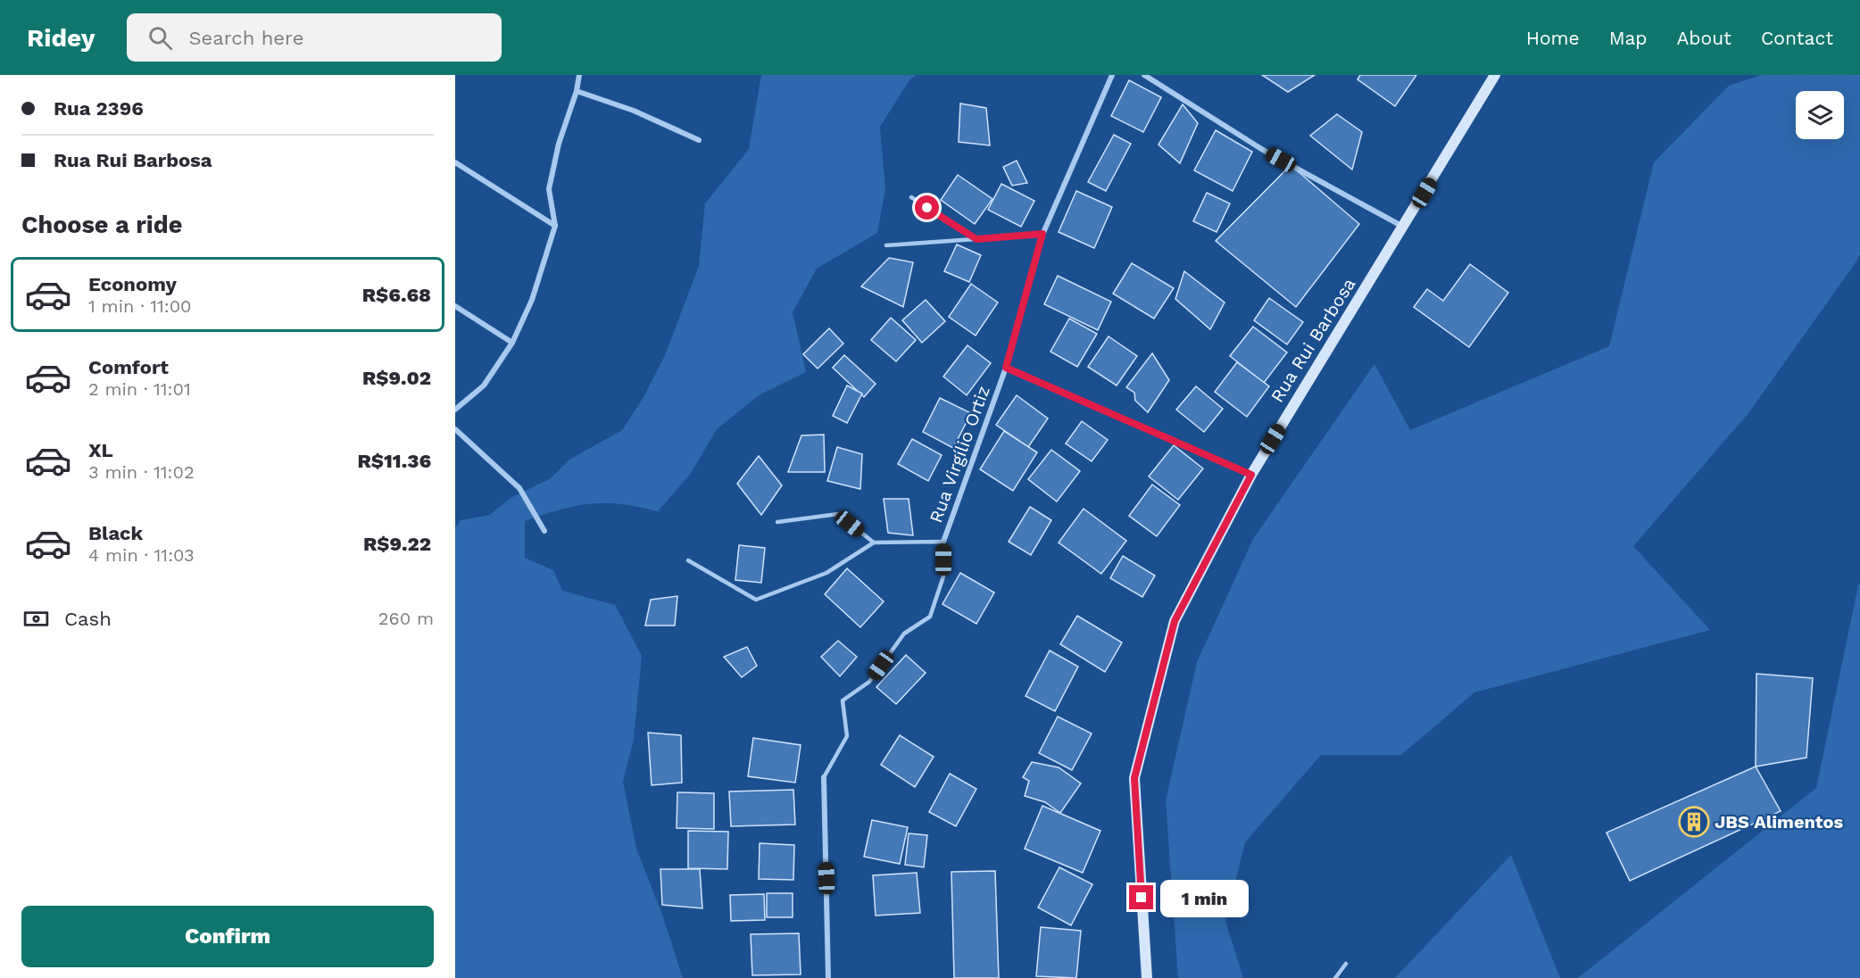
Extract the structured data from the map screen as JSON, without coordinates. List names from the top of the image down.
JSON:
{
  "streets": {
    "main road": ["Rua Rui Barbosa"],
    "street": ["Rua Virgílio Ortiz"]
  },
  "places": {
    "building": ["JBS Alimentos"]
  },
  "page": {
    "header": "Ridey",
    "search": "Search here",
    "nav": [
      "Home",
      "Map",
      "About",
      "Contact"
    ],
    "banner": ["Rua 2396", "Rua Rui Barbosa"],
    "heading": "Choose a ride",
    "list": [
      {
        "name": "Economy",
        "note": "1 min · 11:00",
        "value": "R$6.68"
      },
      {
        "name": "Comfort",
        "note": "2 min · 11:01",
        "value": "R$9.02"
      },
      {
        "name": "XL",
        "note": "3 min · 11:02",
        "value": "R$11.36"
      },
      {
        "name": "Black",
        "note": "4 min · 11:03",
        "value": "R$9.22"
      }
    ],
    "pay": ["Cash", "260 m"],
    "bubble": "1 min",
    "buttons": "Confirm"
  }
}
